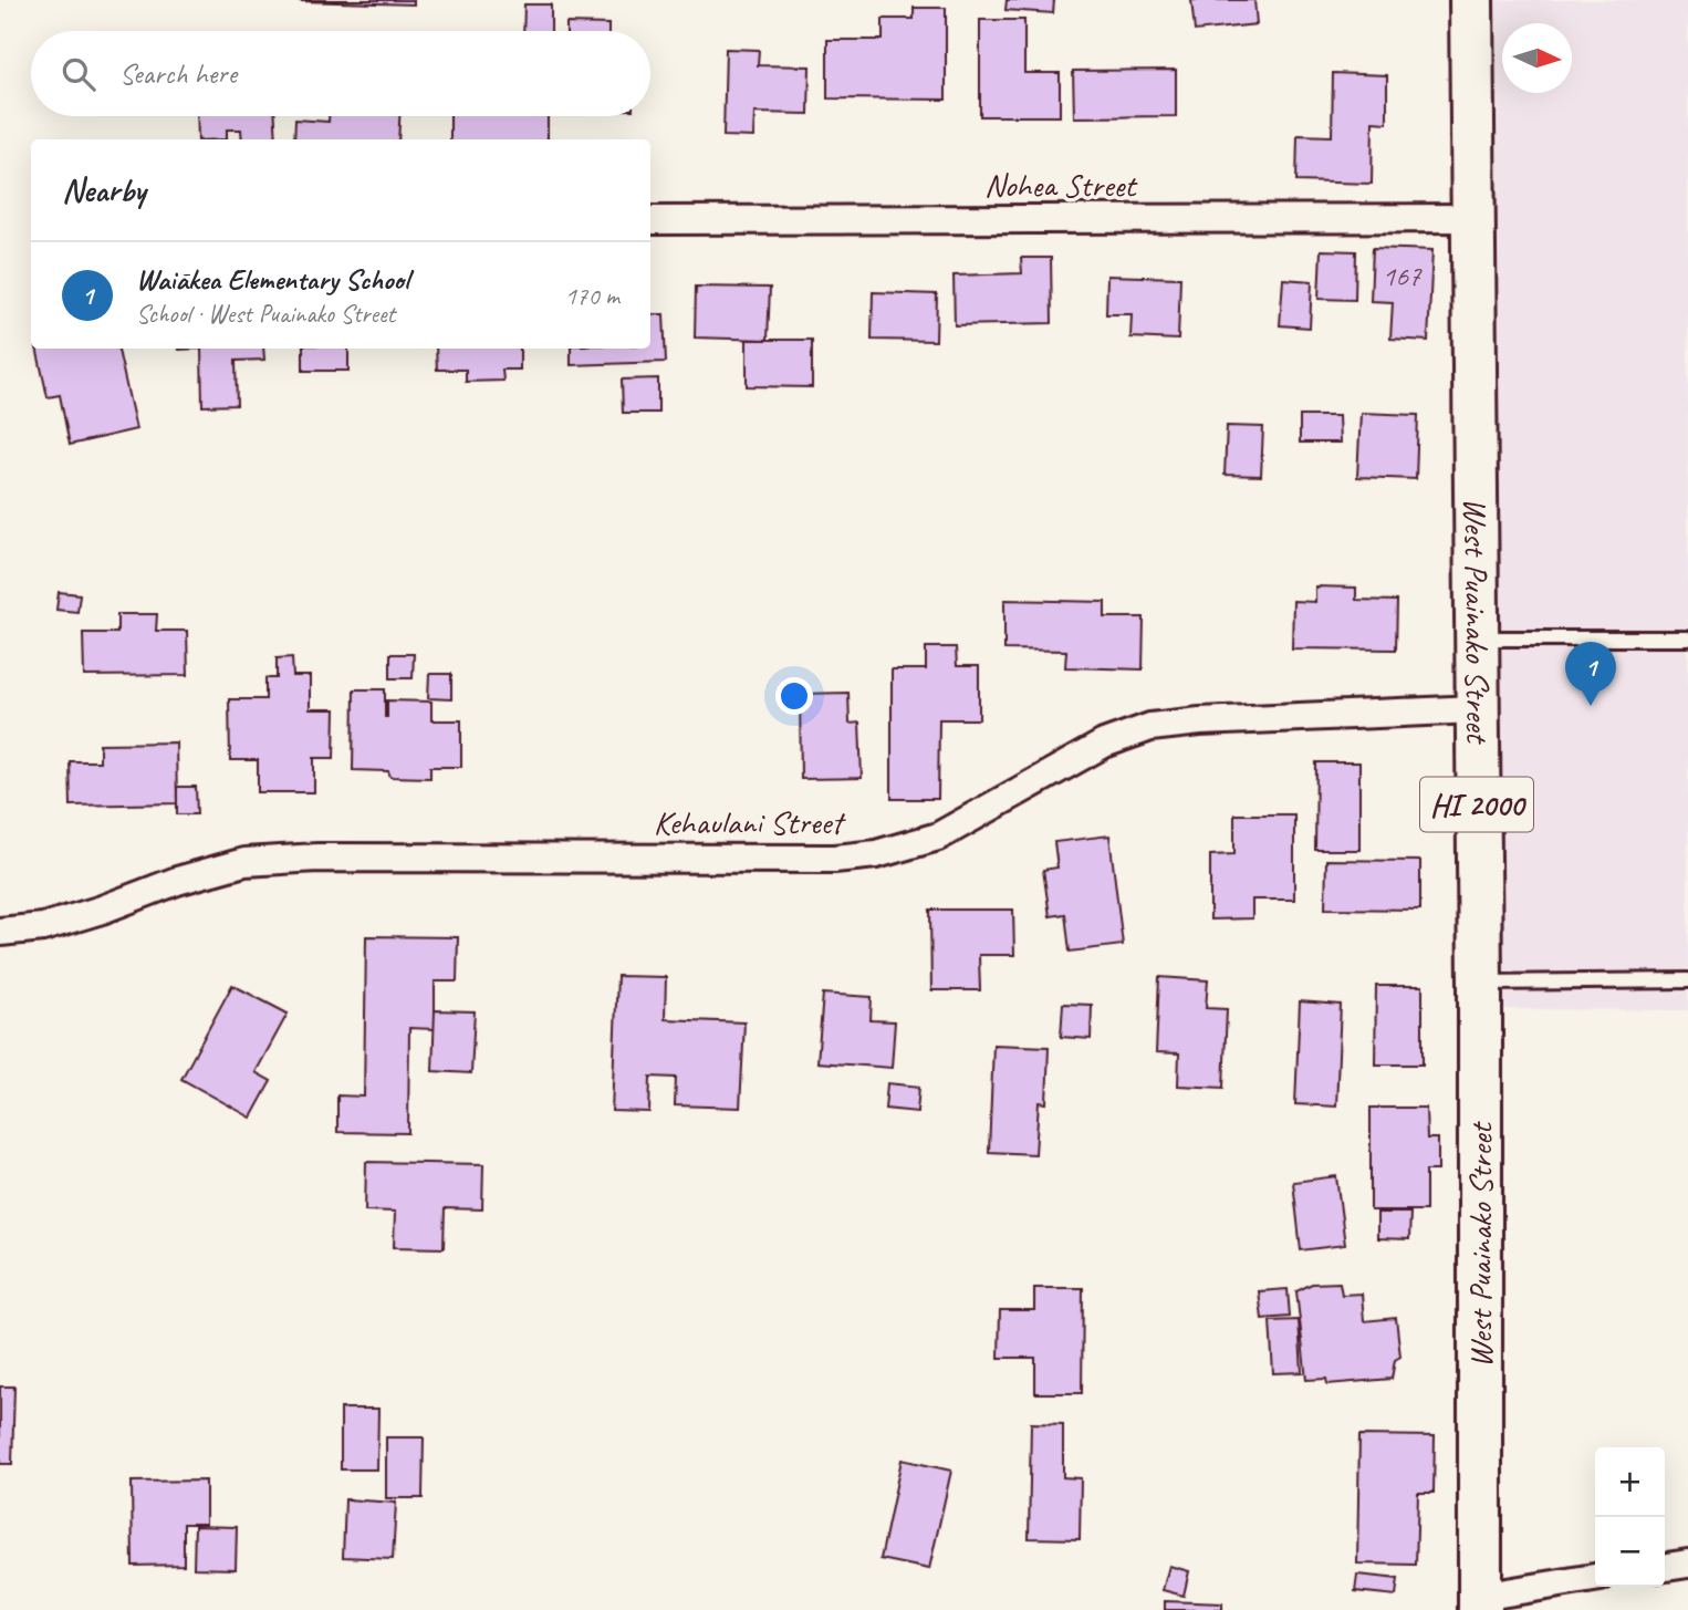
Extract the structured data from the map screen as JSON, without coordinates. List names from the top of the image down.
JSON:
{
  "streets": {
    "highway": ["West Puainako Street", "HI 2000"],
    "street": ["Nohea Street", "Kehaulani Street"]
  },
  "crossings": [
    ["Nohea Street", "West Puainako Street"],
    ["West Puainako Street", "Kehaulani Street"]
  ],
  "house_numbers": ["167"],
  "north": "right",
  "page": {
    "search": "Search here",
    "heading": "Nearby",
    "list": [
      {
        "mark": "1",
        "name": "Waiākea Elementary School",
        "note": "School · West Puainako Street",
        "value": "170 m"
      }
    ],
    "pins": "1",
    "map_buttons": ["+", "−"]
  }
}
